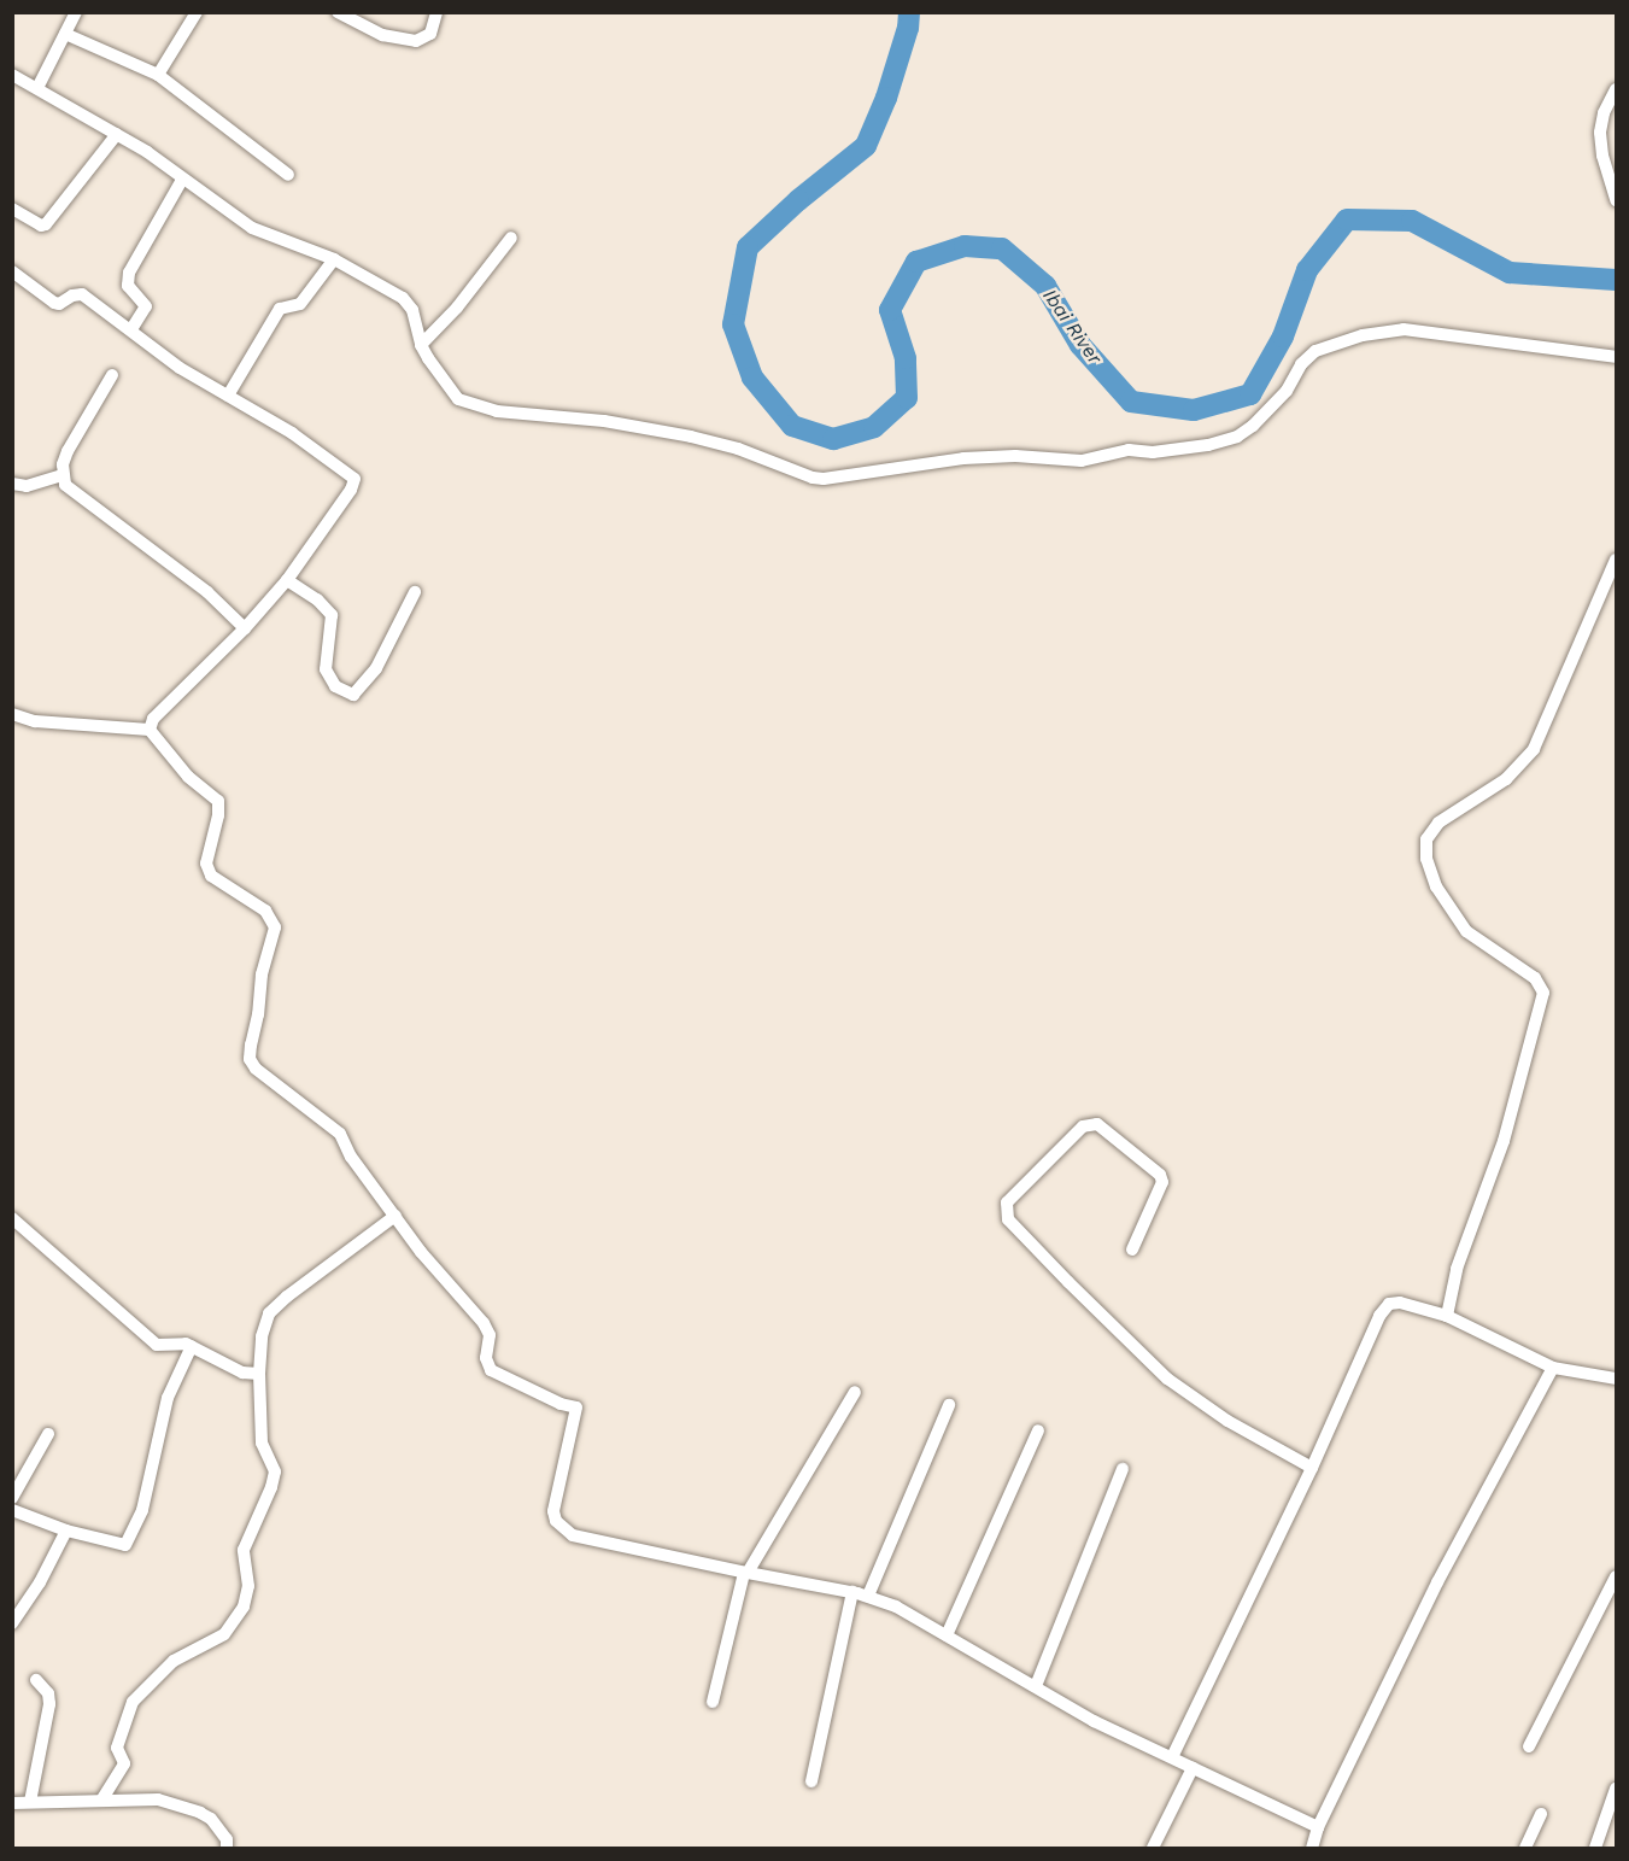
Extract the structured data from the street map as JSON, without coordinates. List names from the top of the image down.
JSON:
{
  "water": ["Ibai River"]
}
